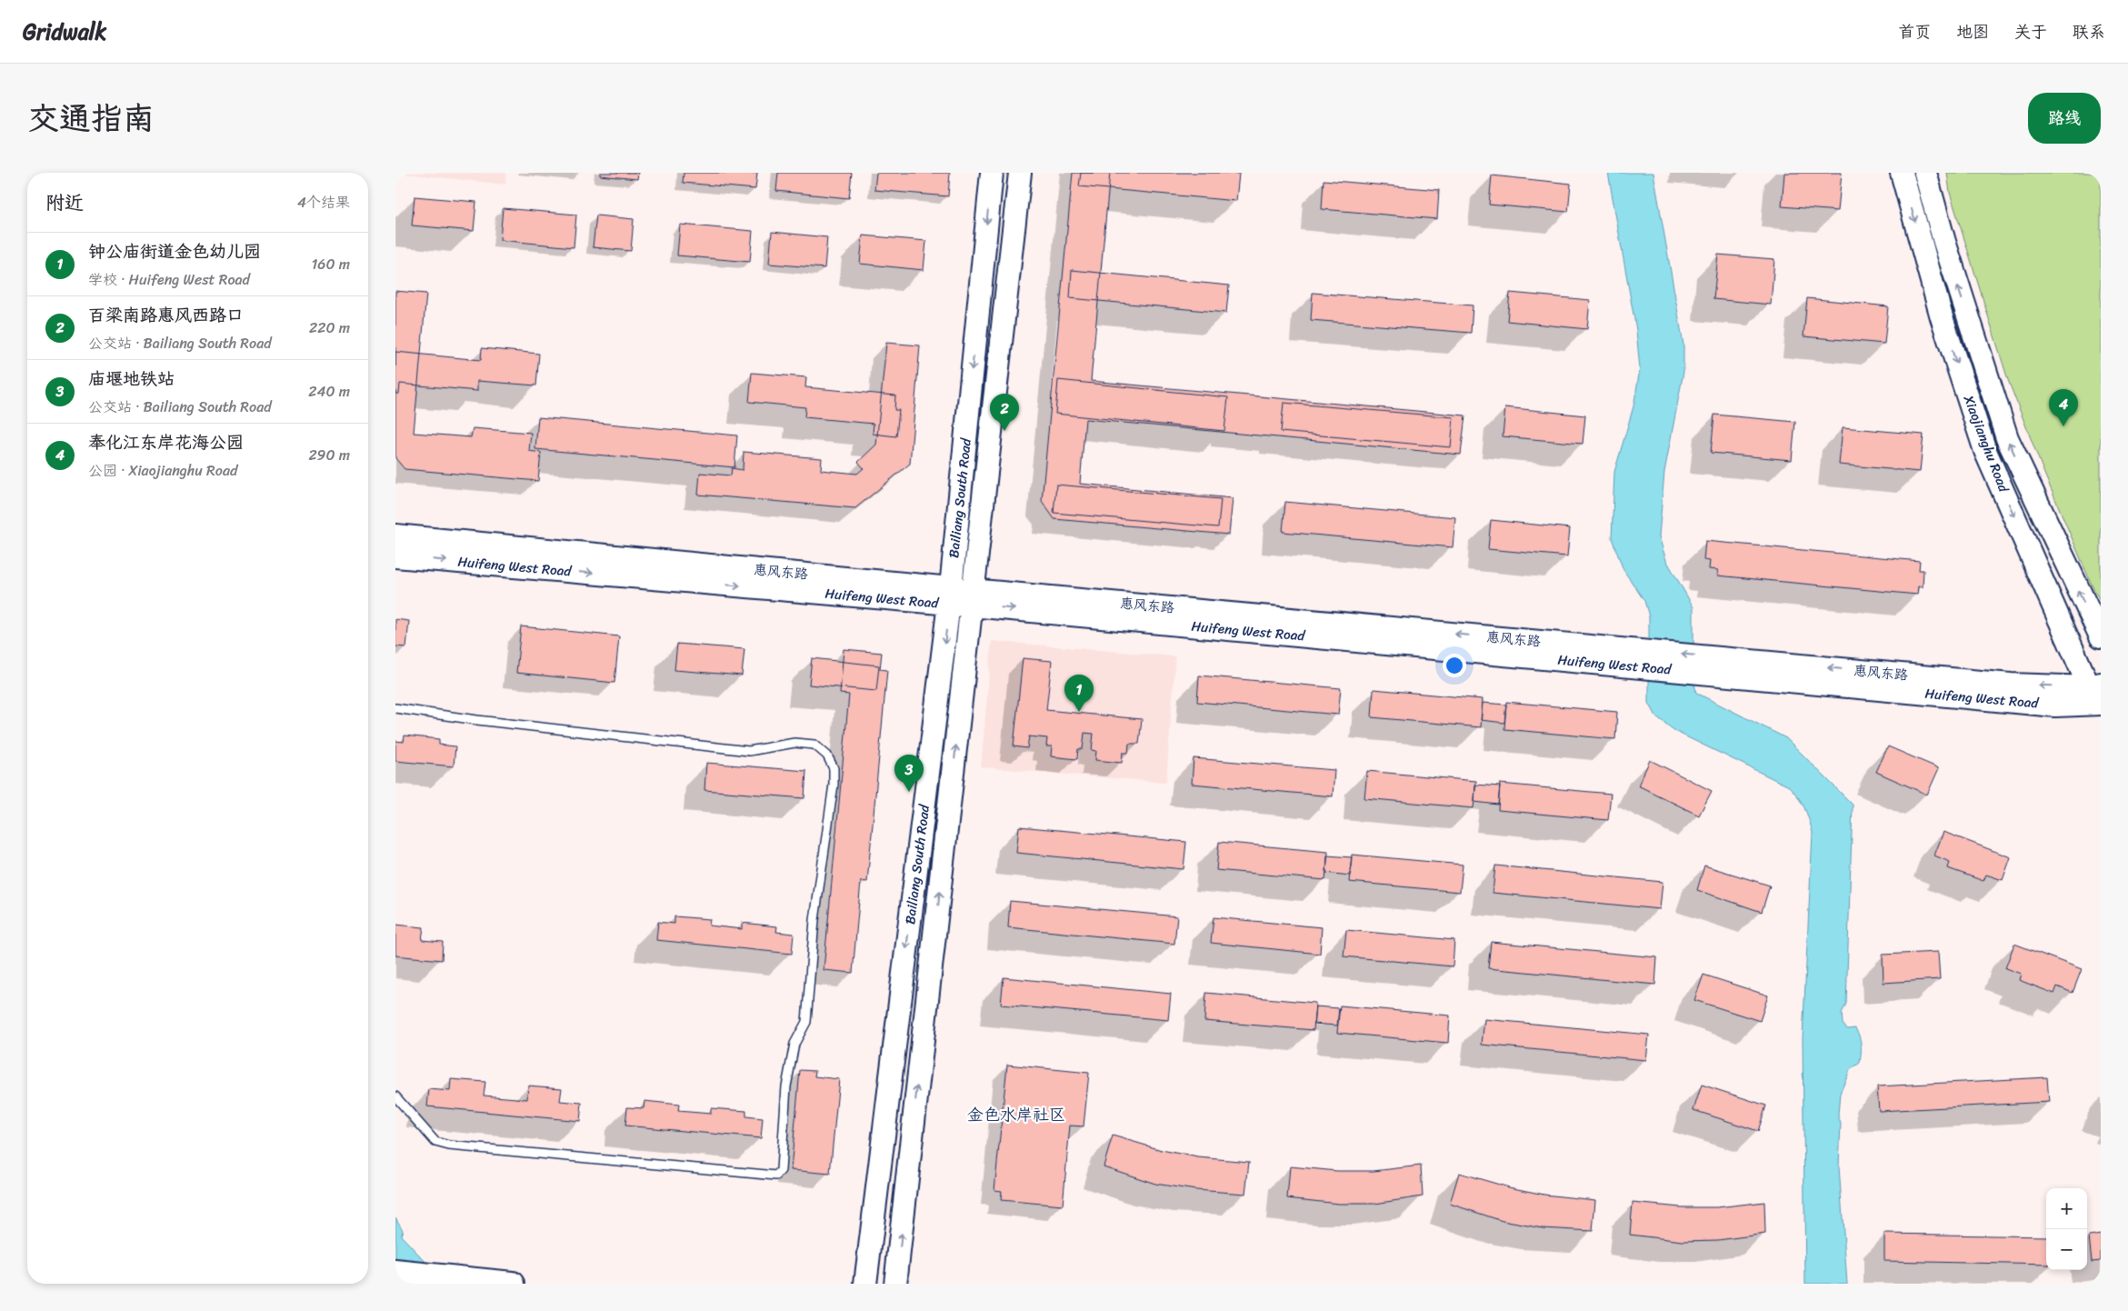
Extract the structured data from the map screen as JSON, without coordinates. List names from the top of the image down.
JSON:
{
  "streets": {
    "street": [
      "Xiaojianghu Road",
      "Bailiang South Road",
      "Huifeng West Road",
      "惠风东路"
    ]
  },
  "crossings": [
    ["Xiaojianghu Road", "Huifeng West Road"],
    ["Bailiang South Road", "Huifeng West Road"],
    ["Bailiang South Road", "惠风东路"],
    ["Huifeng West Road", "惠风东路"]
  ],
  "districts": ["金色水岸社区"],
  "page": {
    "header": "Gridwalk",
    "nav": [
      "首页",
      "地图",
      "关于",
      "联系"
    ],
    "title": "交通指南",
    "buttons": "路线",
    "heading": ["附近", "4个结果"],
    "list": [
      {
        "mark": "1",
        "name": "钟公庙街道金色幼儿园",
        "note": "学校 · Huifeng West Road",
        "value": "160 m"
      },
      {
        "mark": "2",
        "name": "百梁南路惠风西路口",
        "note": "公交站 · Bailiang South Road",
        "value": "220 m"
      },
      {
        "mark": "3",
        "name": "庙堰地铁站",
        "note": "公交站 · Bailiang South Road",
        "value": "240 m"
      },
      {
        "mark": "4",
        "name": "奉化江东岸花海公园",
        "note": "公园 · Xiaojianghu Road",
        "value": "290 m"
      }
    ],
    "pins": [
      "4",
      "2",
      "1",
      "3"
    ],
    "map_buttons": ["+", "−"]
  }
}
